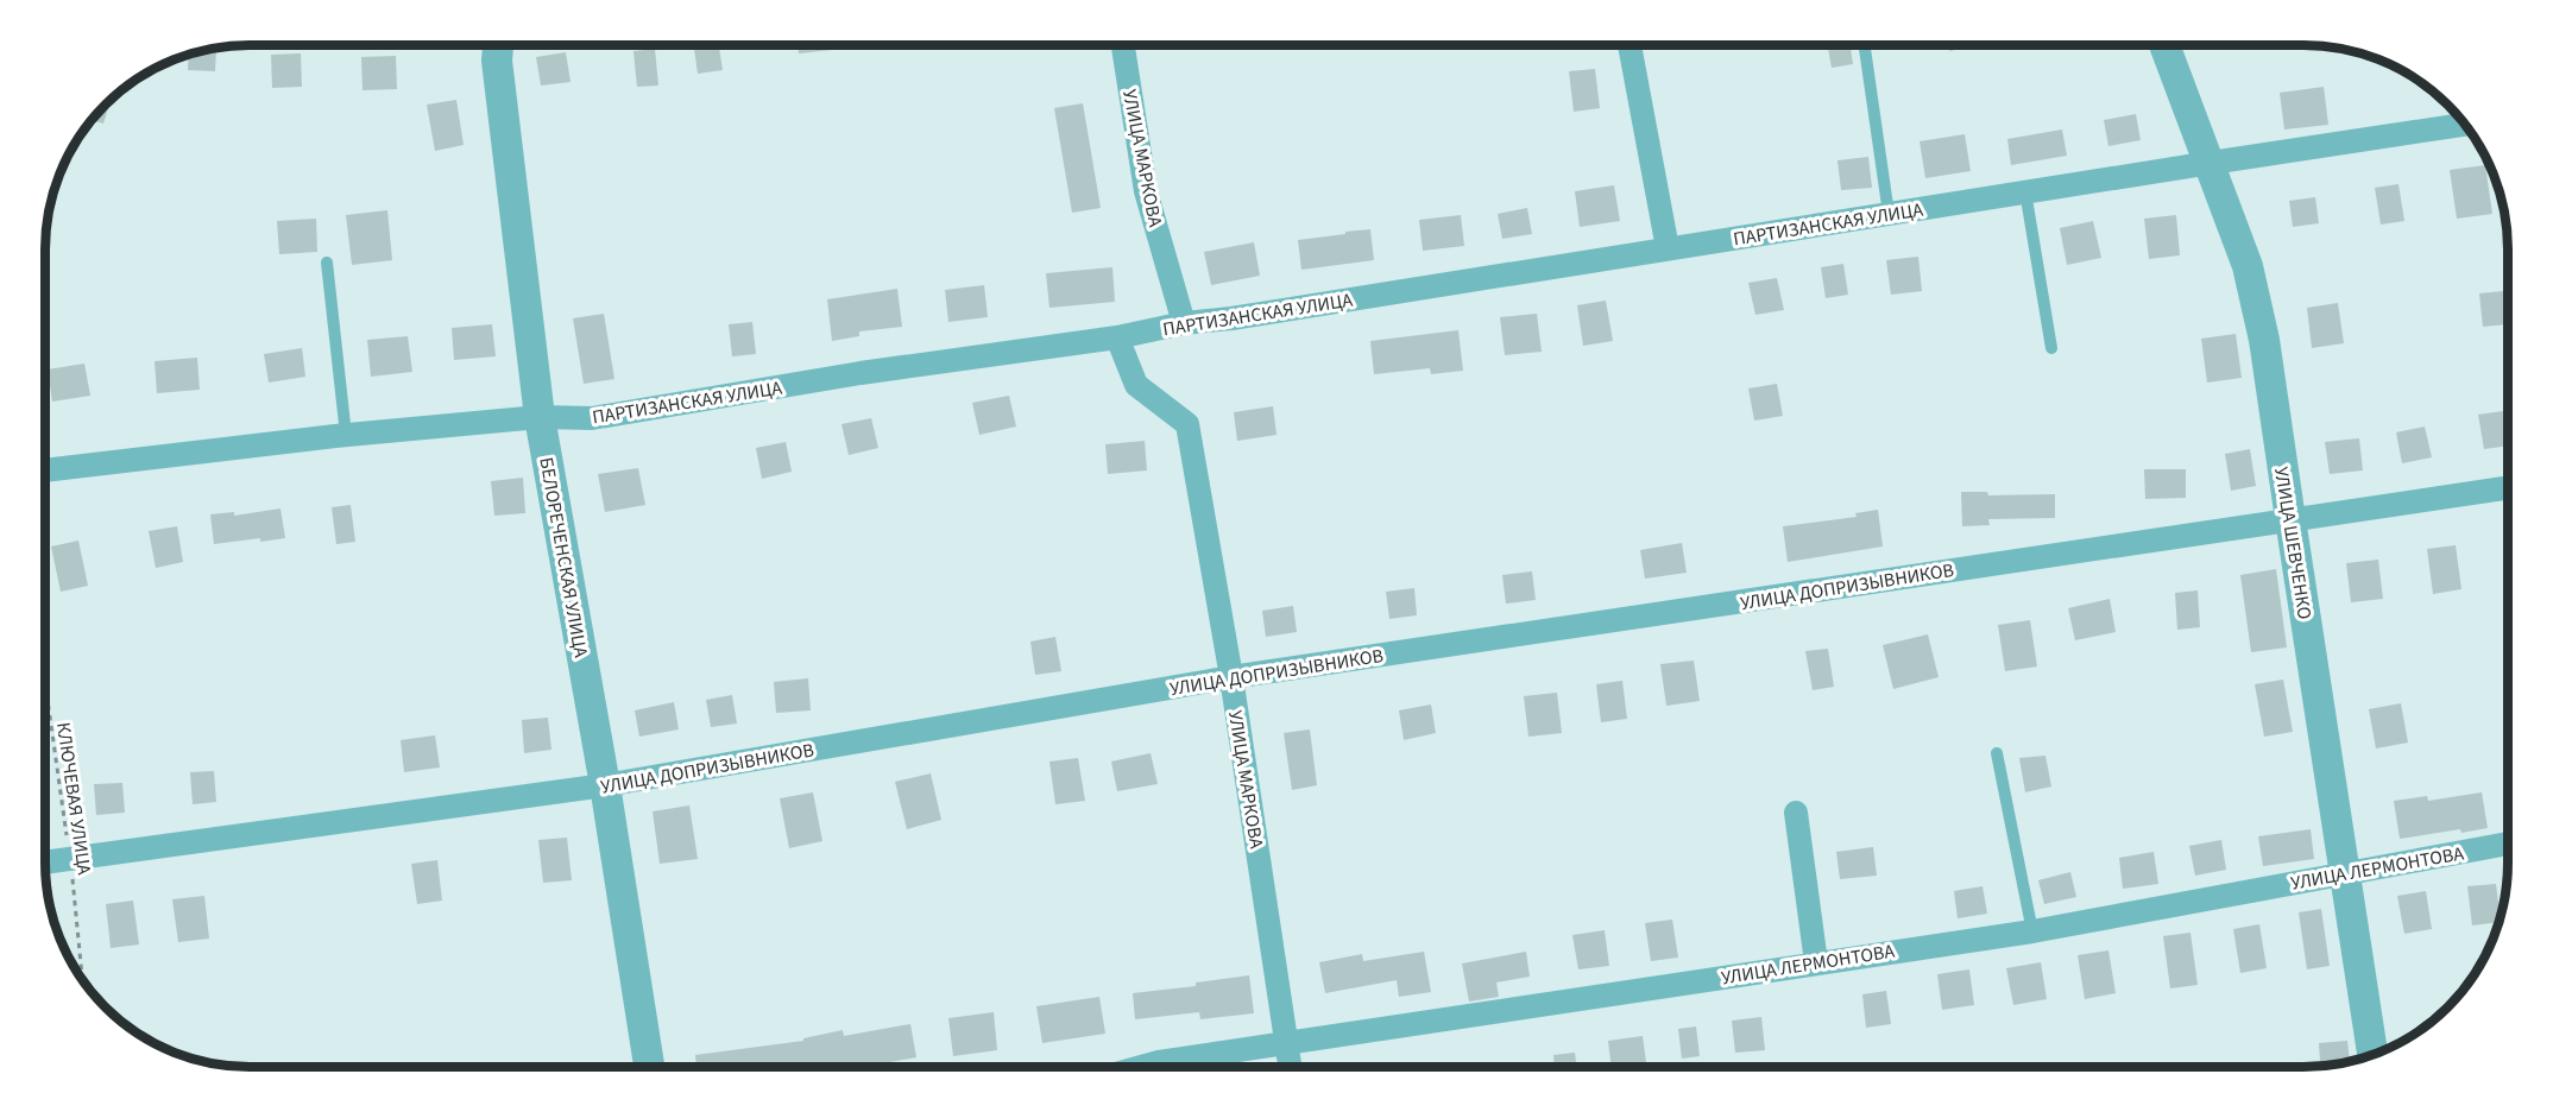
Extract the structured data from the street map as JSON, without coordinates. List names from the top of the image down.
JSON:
{
  "streets": {
    "street": [
      "УЛИЦА МАРКОВА",
      "ПАРТИЗАНСКАЯ УЛИЦА",
      "УЛИЦА ШЕВЧЕНКО",
      "БЕЛОРЕЧЕНСКАЯ УЛИЦА",
      "УЛИЦА ДОПРИЗЫВНИКОВ",
      "УЛИЦА ЛЕРМОНТОВА"
    ],
    "path": ["КЛЮЧЕВАЯ УЛИЦА"]
  },
  "crossings": [
    ["УЛИЦА МАРКОВА", "ПАРТИЗАНСКАЯ УЛИЦА"],
    ["УЛИЦА МАРКОВА", "УЛИЦА ДОПРИЗЫВНИКОВ"],
    ["УЛИЦА МАРКОВА", "УЛИЦА ЛЕРМОНТОВА"],
    ["ПАРТИЗАНСКАЯ УЛИЦА", "УЛИЦА ШЕВЧЕНКО"],
    ["ПАРТИЗАНСКАЯ УЛИЦА", "БЕЛОРЕЧЕНСКАЯ УЛИЦА"],
    ["УЛИЦА ШЕВЧЕНКО", "УЛИЦА ДОПРИЗЫВНИКОВ"],
    ["УЛИЦА ШЕВЧЕНКО", "УЛИЦА ЛЕРМОНТОВА"],
    ["БЕЛОРЕЧЕНСКАЯ УЛИЦА", "УЛИЦА ДОПРИЗЫВНИКОВ"],
    ["УЛИЦА ДОПРИЗЫВНИКОВ", "КЛЮЧЕВАЯ УЛИЦА"]
  ]
}
